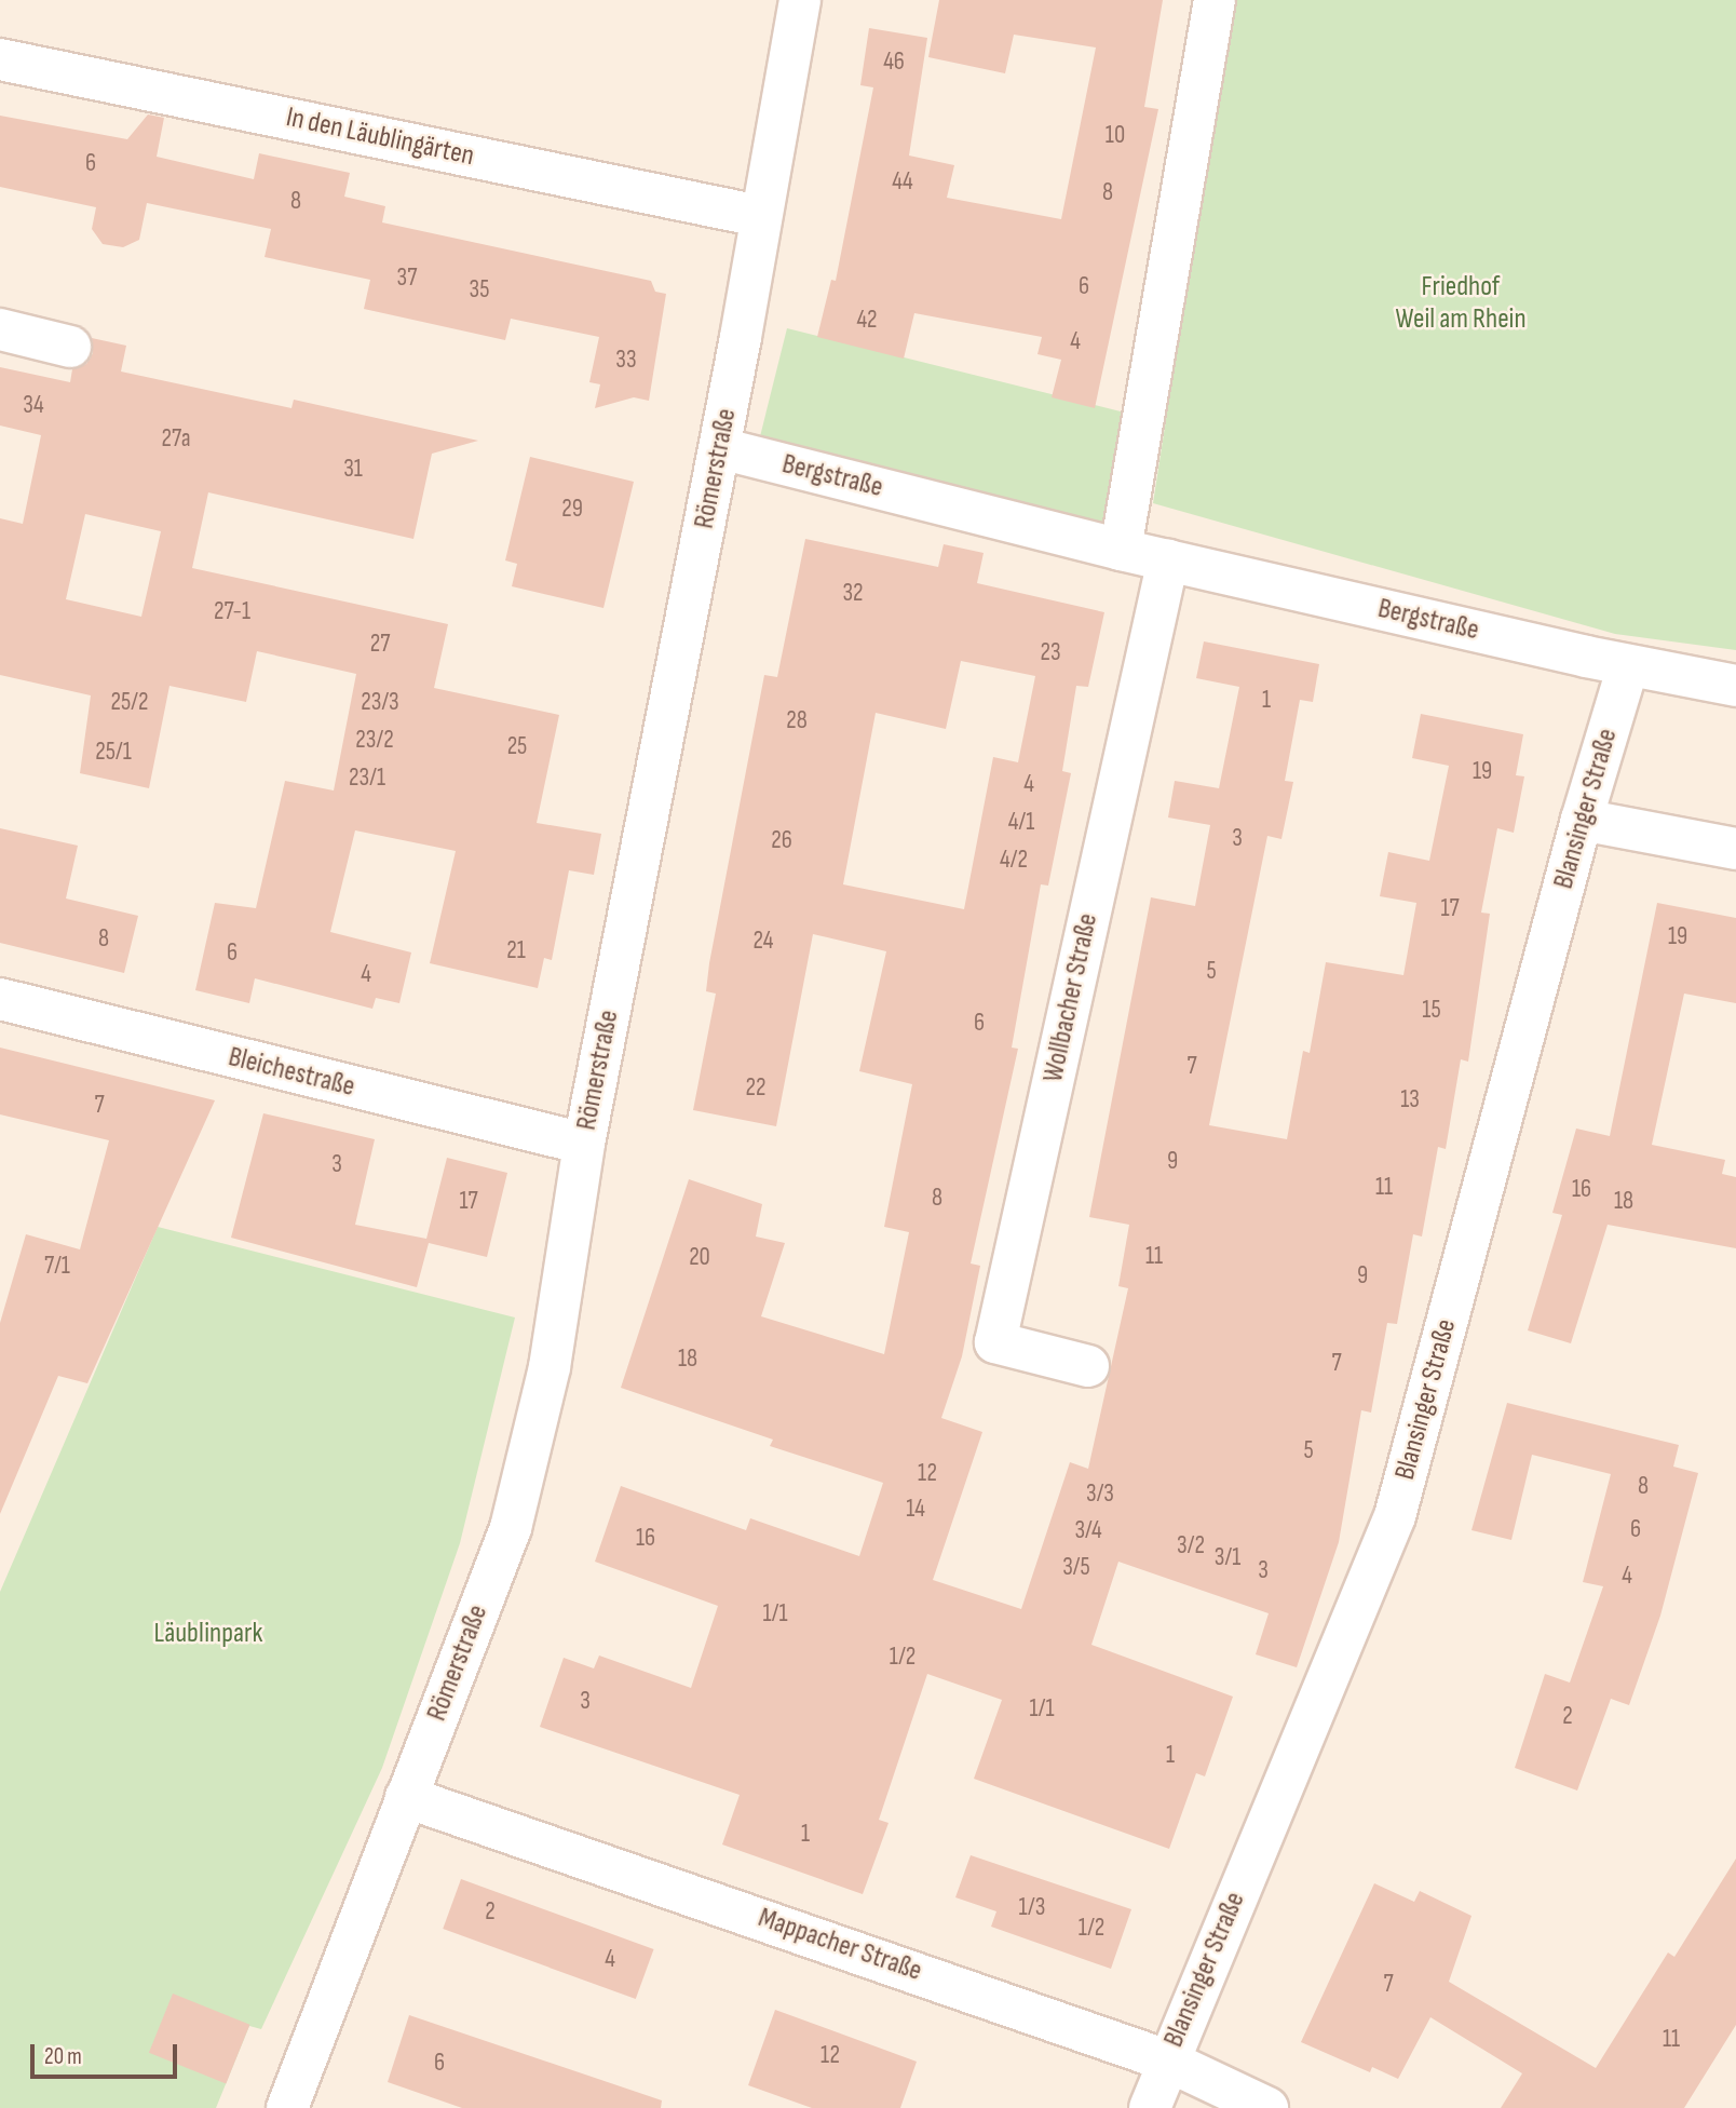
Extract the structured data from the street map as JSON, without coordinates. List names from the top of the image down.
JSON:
{
  "streets": {
    "street": [
      "In den Läublingärten",
      "Römerstraße",
      "Bergstraße",
      "Blansinger Straße",
      "Wollbacher Straße",
      "Bleichestraße",
      "Mappacher Straße"
    ]
  },
  "crossings": [
    ["In den Läublingärten", "Römerstraße"],
    ["Römerstraße", "Bergstraße"],
    ["Römerstraße", "Bleichestraße"],
    ["Römerstraße", "Mappacher Straße"],
    ["Bergstraße", "Blansinger Straße"],
    ["Bergstraße", "Wollbacher Straße"],
    ["Blansinger Straße", "Mappacher Straße"]
  ],
  "parks": ["Friedhof Weil am Rhein", "Läublinpark"],
  "house_numbers": [
    "46",
    "10",
    "6",
    "44",
    "8",
    "8",
    "37",
    "6",
    "35",
    "42",
    "4",
    "33",
    "34",
    "27a",
    "31",
    "29",
    "32",
    "27-1",
    "27",
    "23",
    "1",
    "25/2",
    "23/3",
    "28",
    "23/2",
    "25",
    "25/1",
    "19",
    "23/1",
    "4",
    "4/1",
    "3",
    "26",
    "4/2",
    "17",
    "19",
    "8",
    "24",
    "21",
    "6",
    "5",
    "4",
    "15",
    "6",
    "7",
    "22",
    "13",
    "7",
    "9",
    "3",
    "11",
    "16",
    "8",
    "17",
    "18",
    "11",
    "20",
    "7/1",
    "9",
    "18",
    "7",
    "5",
    "12",
    "8",
    "3/3",
    "14",
    "6",
    "3/4",
    "16",
    "3/2",
    "3/1",
    "3/5",
    "3",
    "4",
    "1/1",
    "1/2",
    "3",
    "1/1",
    "2",
    "1",
    "1",
    "1/3",
    "2",
    "1/2",
    "4",
    "7",
    "11",
    "12",
    "6"
  ],
  "scale_bar": "20 m"
}
